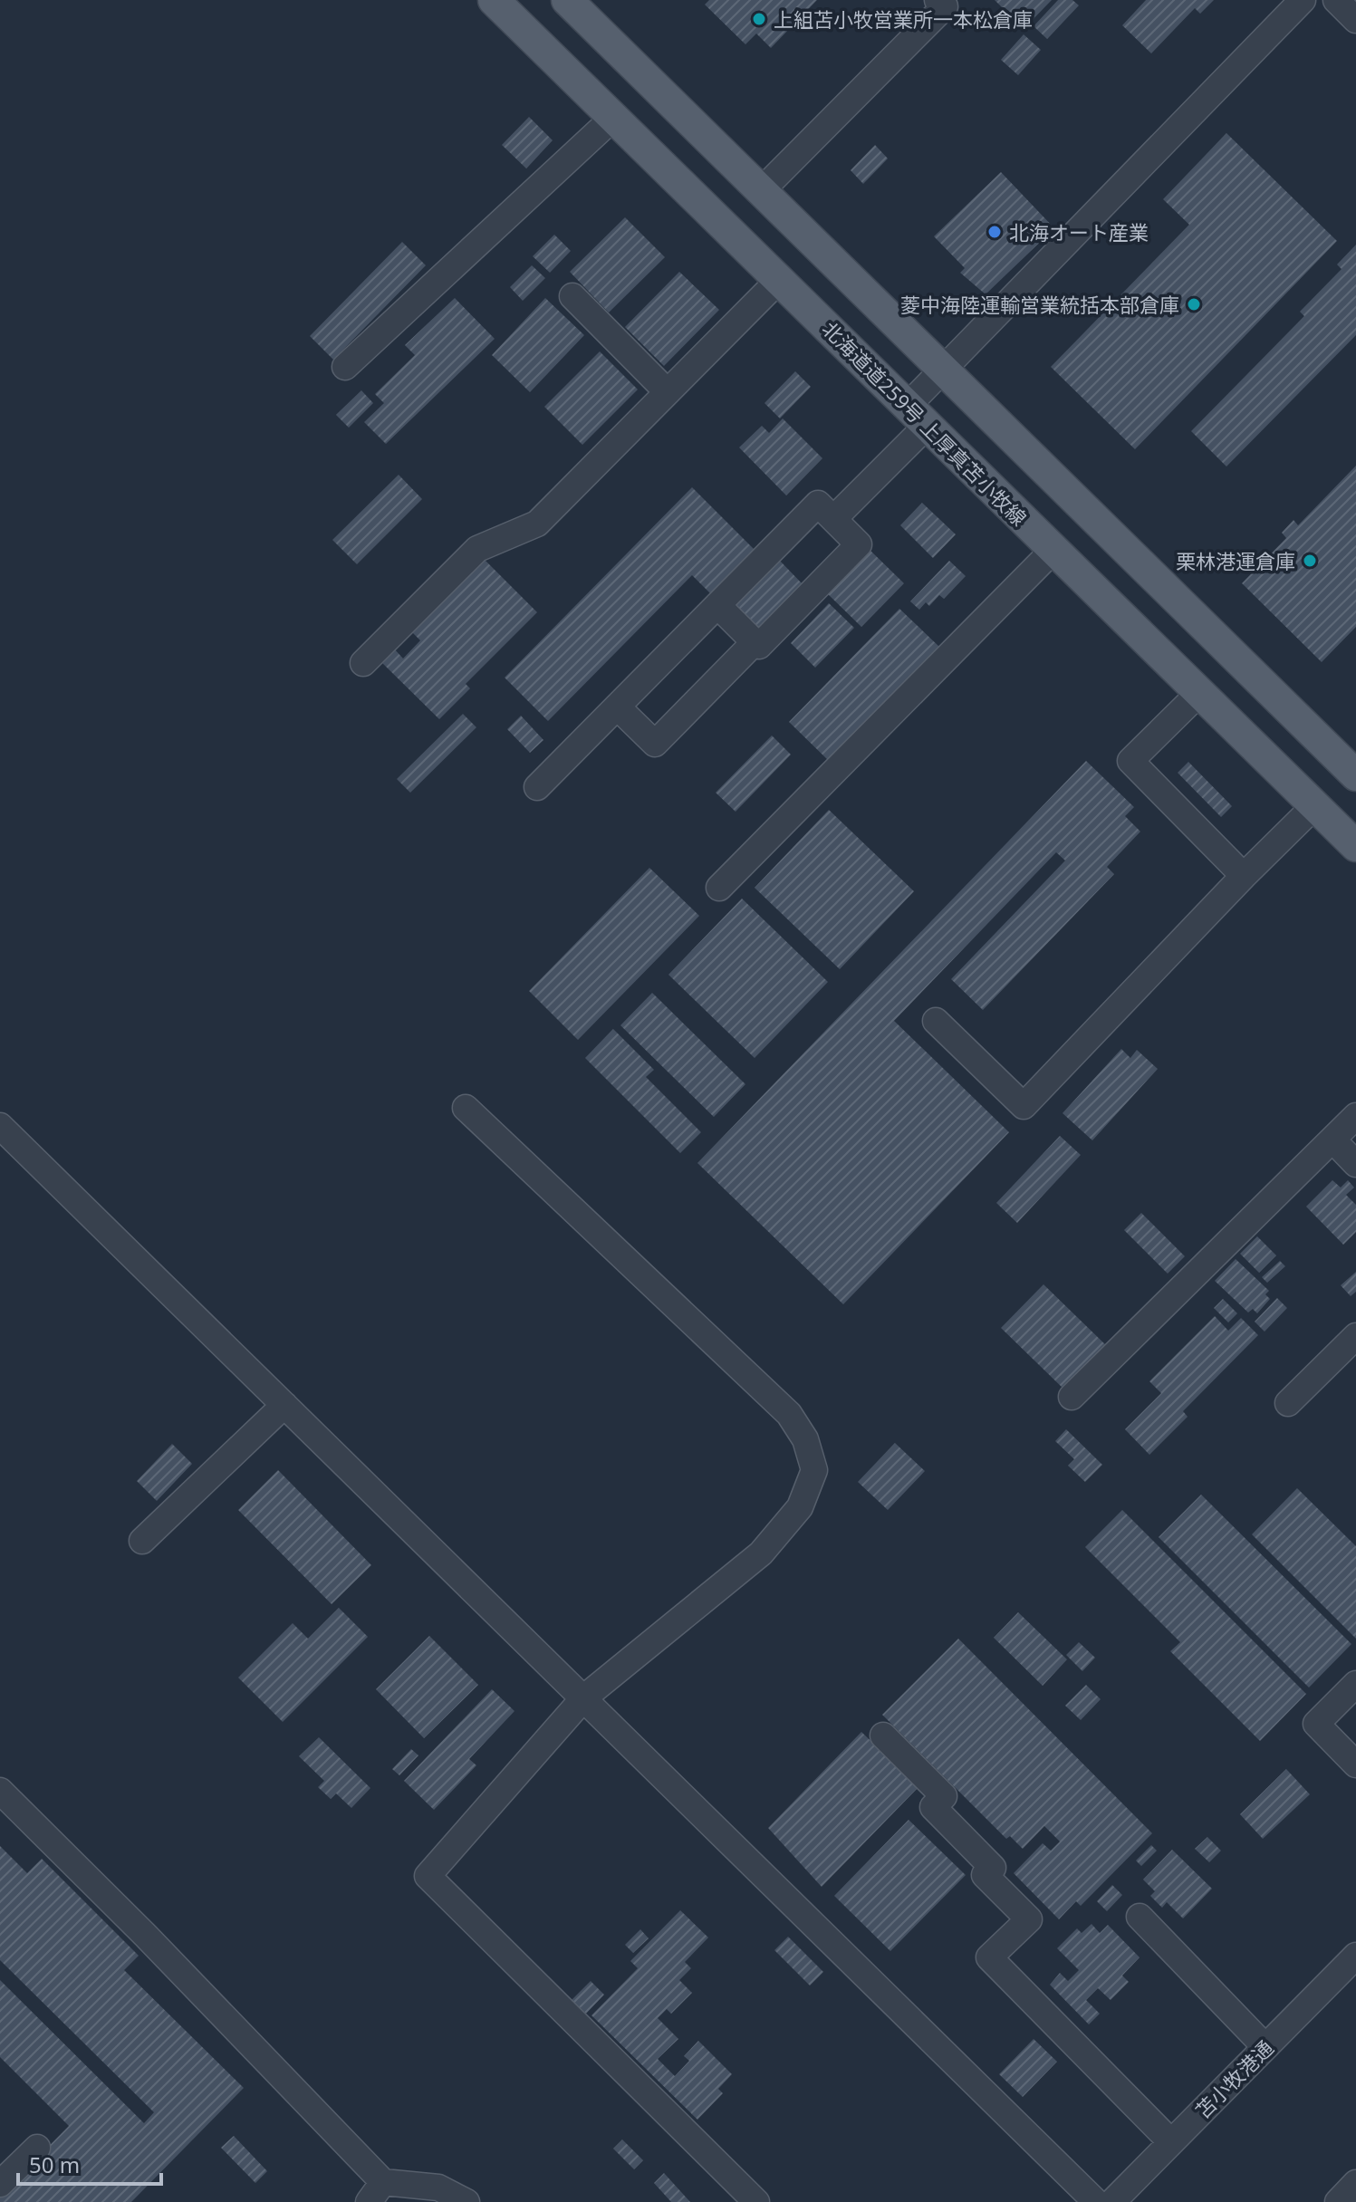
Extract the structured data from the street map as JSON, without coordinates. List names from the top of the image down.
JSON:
{
  "streets": {
    "main road": ["北海道道259号 上厚真苫小牧線"],
    "street": ["苫小牧港通"]
  },
  "places": [
    "上組苫小牧営業所一本松倉庫",
    "北海オート産業",
    "菱中海陸運輸営業統括本部倉庫",
    "栗林港運倉庫"
  ],
  "scale_bar": "50 m"
}
